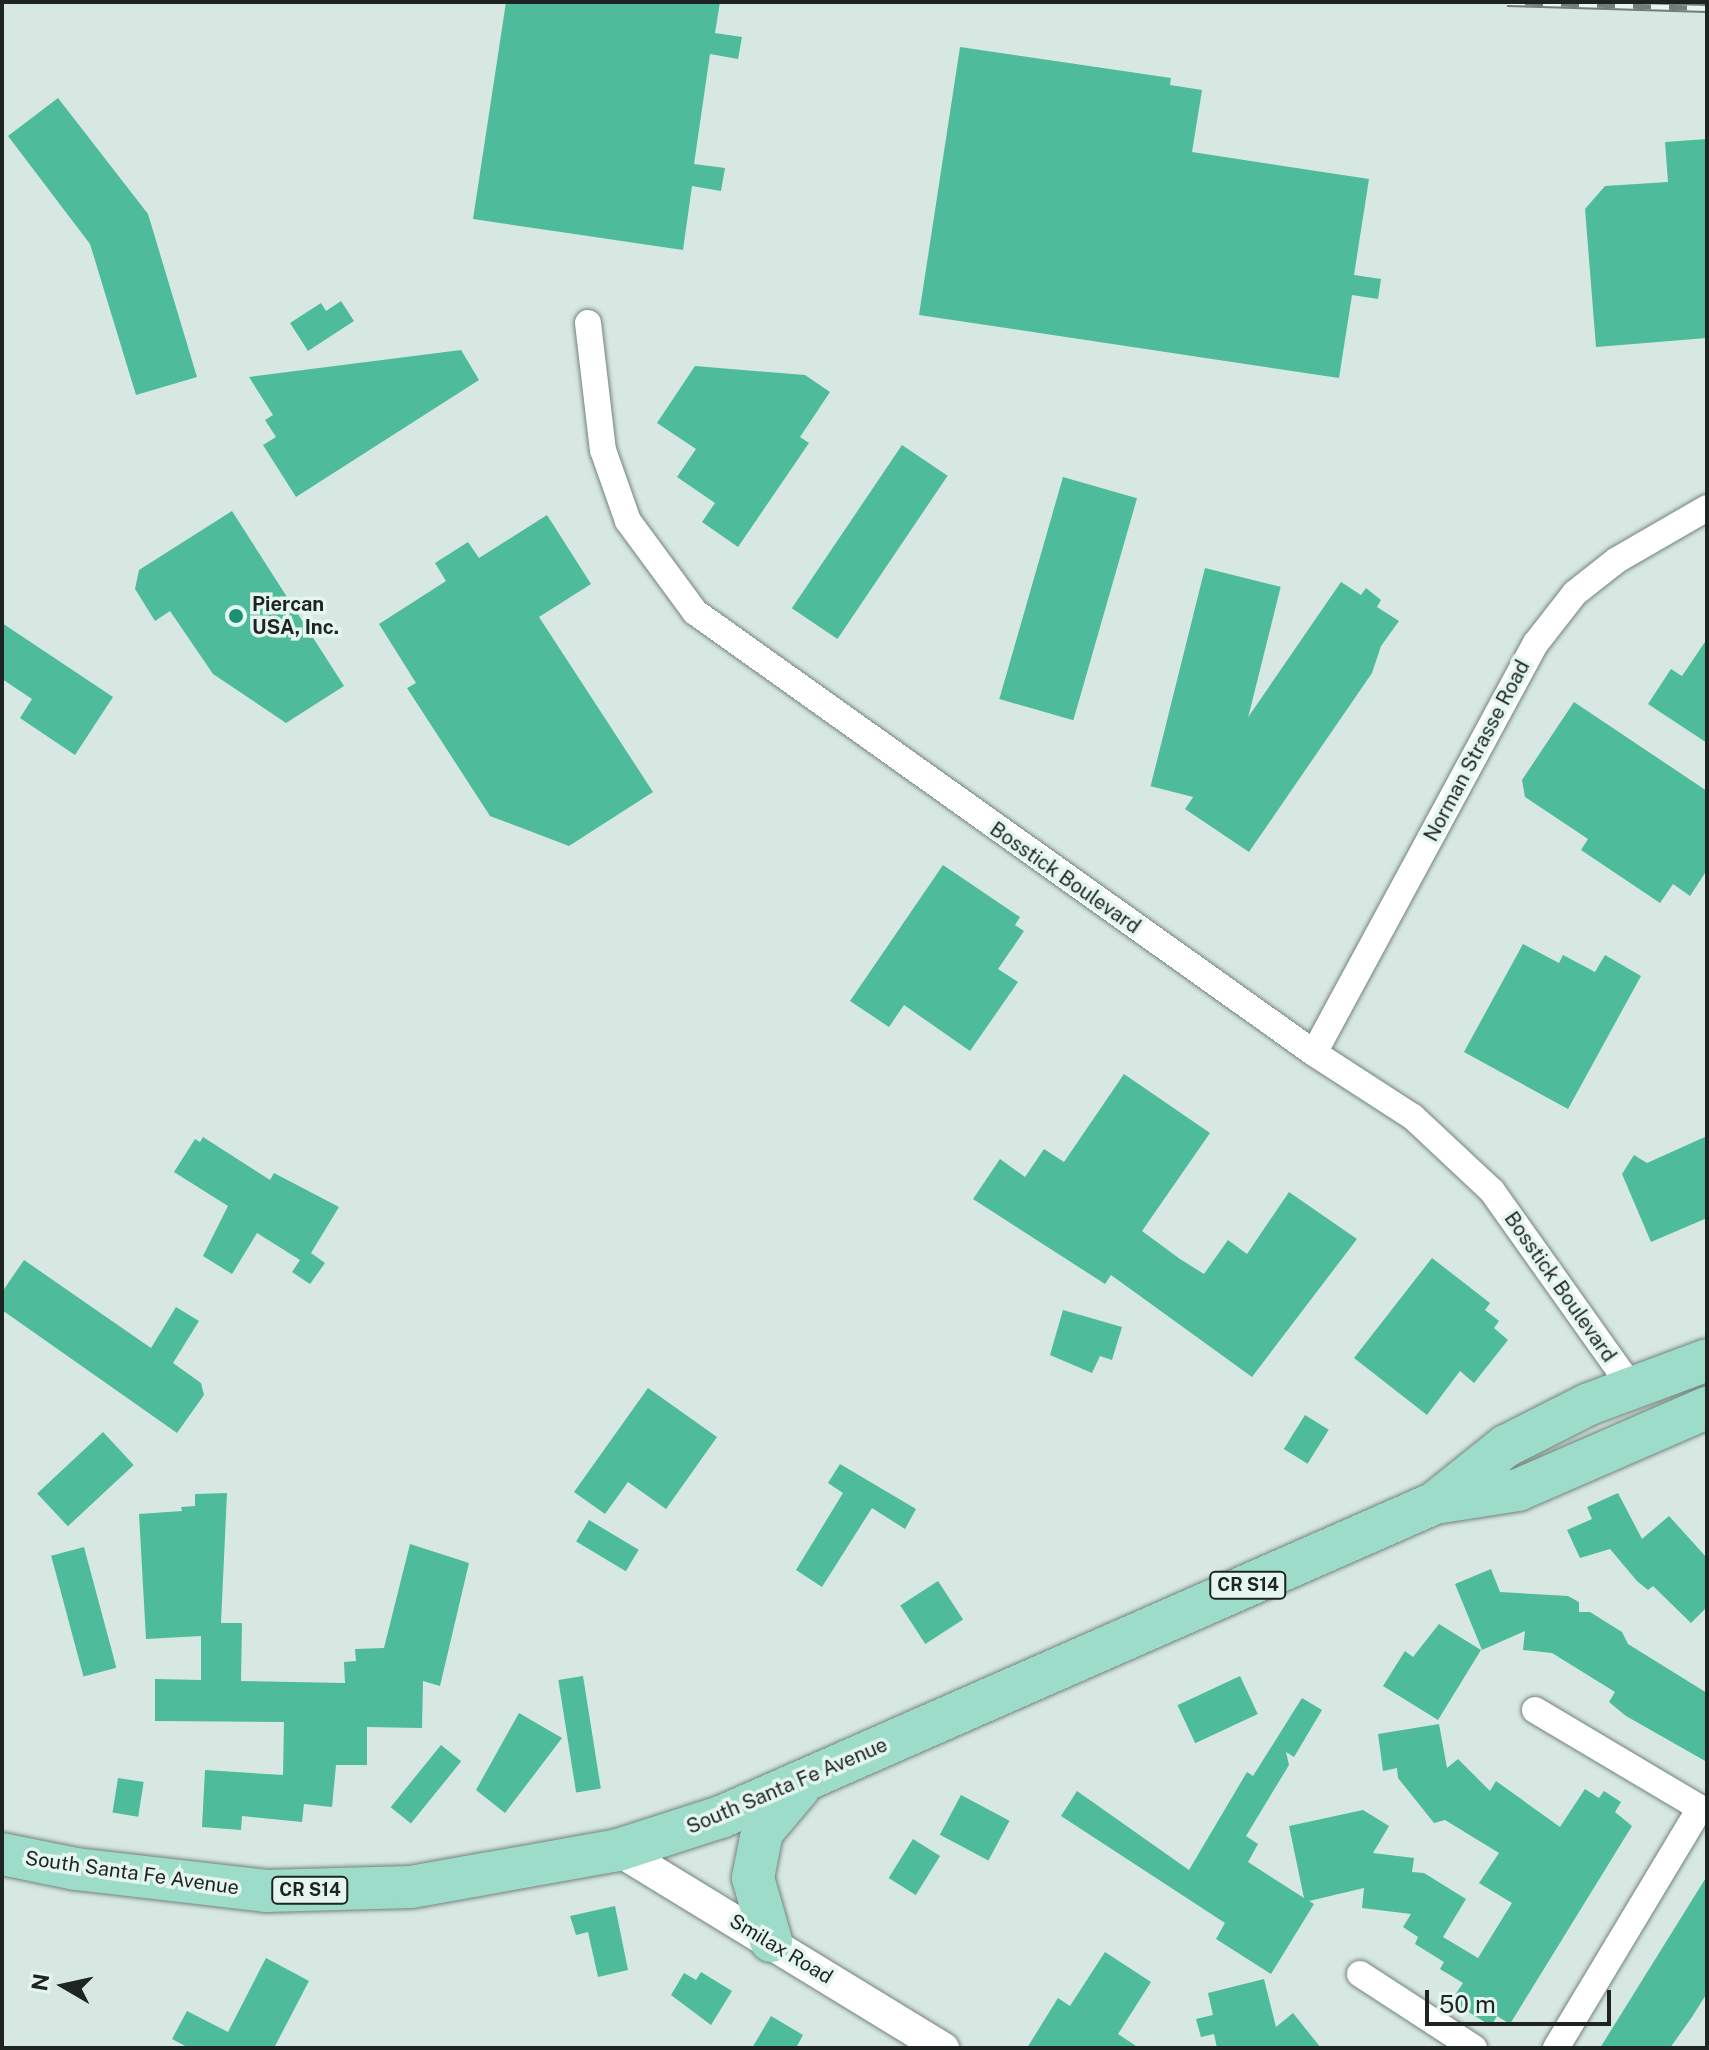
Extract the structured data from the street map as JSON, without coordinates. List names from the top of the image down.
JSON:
{
  "streets": {
    "main road": ["CR S14", "South Santa Fe Avenue"],
    "street": ["Norman Strasse Road", "Bosstick Boulevard", "Smilax Road"]
  },
  "crossings": [
    ["Norman Strasse Road", "Bosstick Boulevard"],
    ["Bosstick Boulevard", "South Santa Fe Avenue"],
    ["South Santa Fe Avenue", "Smilax Road"]
  ],
  "places": ["Piercan USA, Inc."],
  "scale_bar": "50 m",
  "north": "left"
}
